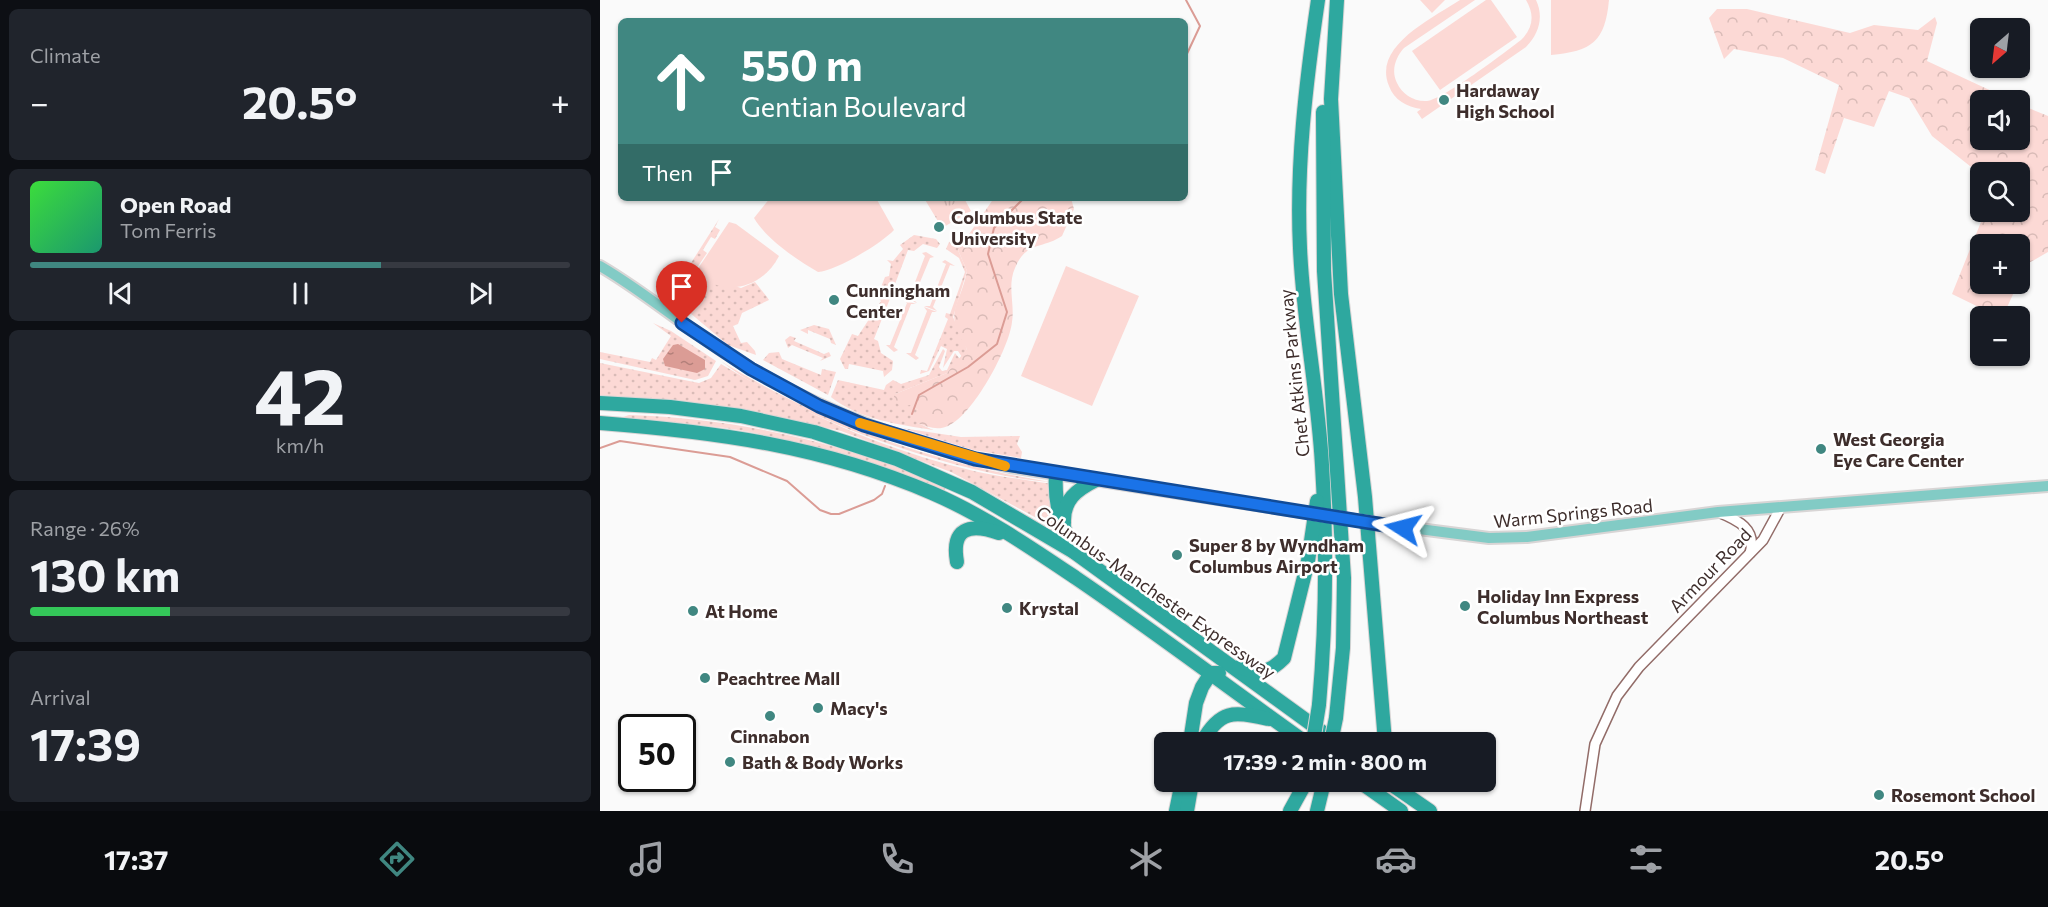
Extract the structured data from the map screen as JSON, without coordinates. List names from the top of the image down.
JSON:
{
  "streets": {
    "highway": ["Chet Atkins Parkway", "Columbus-Manchester Expressway"],
    "main road": ["Warm Springs Road"],
    "street": ["Armour Road"]
  },
  "crossings": [
    ["Warm Springs Road", "Armour Road"]
  ],
  "places": [
    "Hardaway High School",
    "Columbus State University",
    "Cunningham Center",
    "West Georgia Eye Care Center",
    "Super 8 by Wyndham Columbus Airport",
    "Holiday Inn Express Columbus Northeast",
    "Krystal",
    "At Home",
    "Peachtree Mall",
    "Macy's",
    "Cinnabon",
    "Bath & Body Works",
    "Rosemont School"
  ],
  "north": "bottom left",
  "page": {
    "tile": [
      "Climate",
      ["42", "km/h"],
      ["Range · 26%", "130 km"],
      ["Arrival", "17:39"]
    ],
    "map_buttons": ["+", "−"],
    "turn": ["550 m", "Gentian Boulevard"],
    "heat": ["−", "20.5°", "+"],
    "then": "Then",
    "song": ["Open Road", "Tom Ferris"],
    "limit": "50",
    "trip": "17:39 · 2 min · 800 m",
    "tabs": ["17:37", "20.5°"]
  }
}
